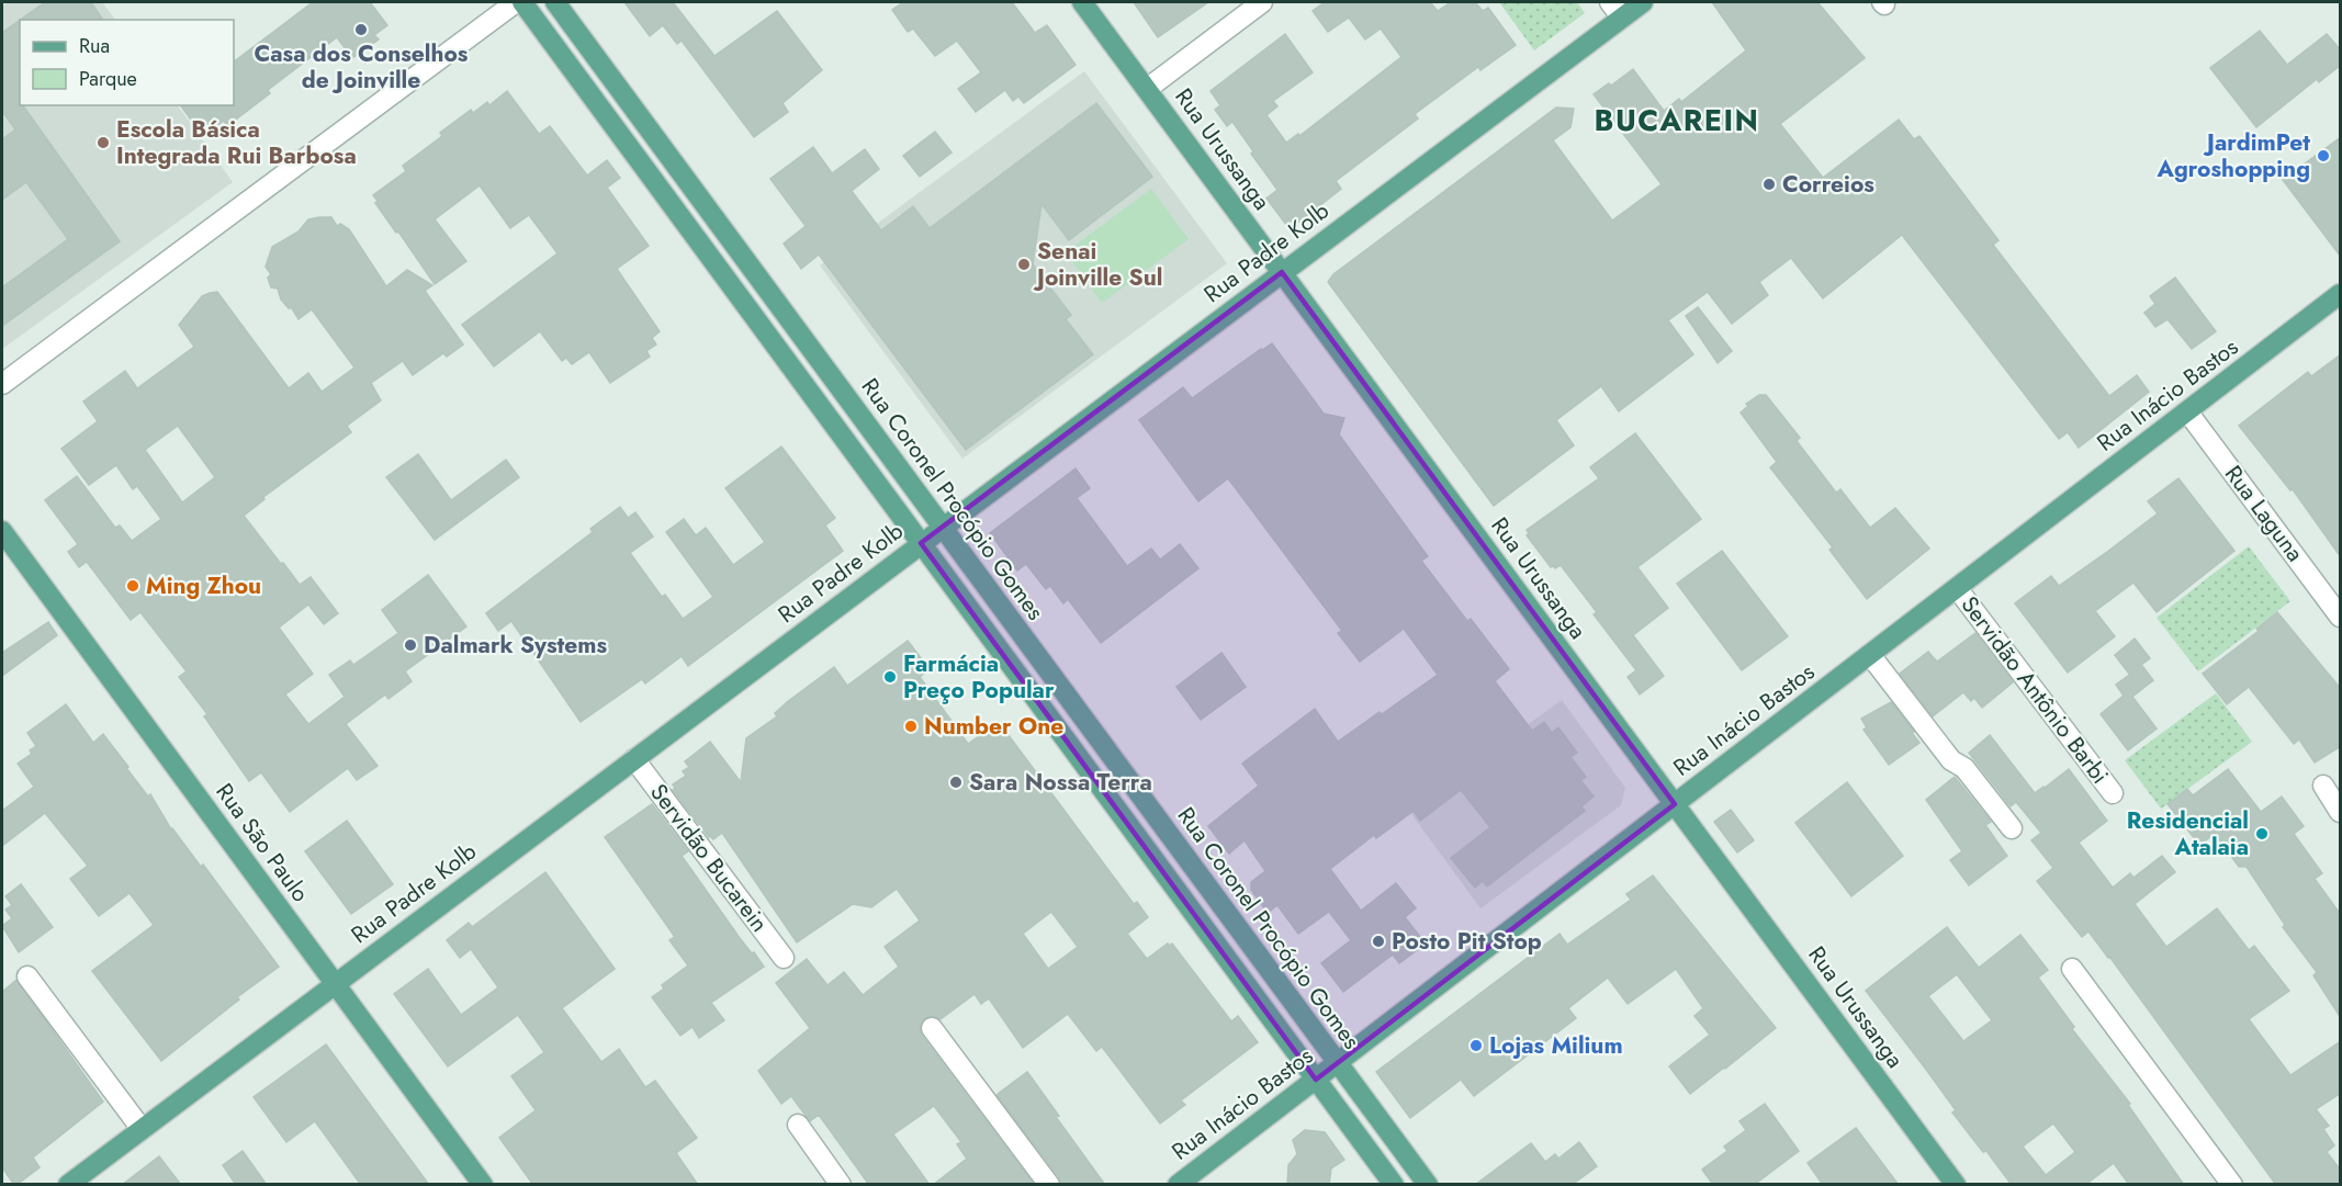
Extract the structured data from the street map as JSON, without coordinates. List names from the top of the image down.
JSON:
{
  "streets": {
    "main road": [
      "Rua Urussanga",
      "Rua Padre Kolb",
      "Rua Inácio Bastos",
      "Rua Coronel Procópio Gomes",
      "Rua São Paulo"
    ],
    "street": ["Rua Laguna", "Servidão Antônio Barbi", "Servidão Bucarein"]
  },
  "crossings": [
    ["Rua Urussanga", "Rua Padre Kolb"],
    ["Rua Urussanga", "Rua Inácio Bastos"],
    ["Rua Padre Kolb", "Rua Coronel Procópio Gomes"],
    ["Rua Padre Kolb", "Rua São Paulo"],
    ["Rua Padre Kolb", "Servidão Bucarein"],
    ["Rua Inácio Bastos", "Rua Coronel Procópio Gomes"],
    ["Rua Inácio Bastos", "Rua Laguna"],
    ["Rua Inácio Bastos", "Servidão Antônio Barbi"]
  ],
  "districts": ["BUCAREIN"],
  "places": [
    "Casa dos Conselhos de Joinville",
    "Escola Básica Integrada Rui Barbosa",
    "JardimPet Agroshopping",
    "Correios",
    "Senai Joinville Sul",
    "Ming Zhou",
    "Dalmark Systems",
    "Farmácia Preço Popular",
    "Number One",
    "Sara Nossa Terra",
    "Residencial Atalaia",
    "Posto Pit Stop",
    "Lojas Milium"
  ],
  "legend": ["Rua", "Parque"]
}
